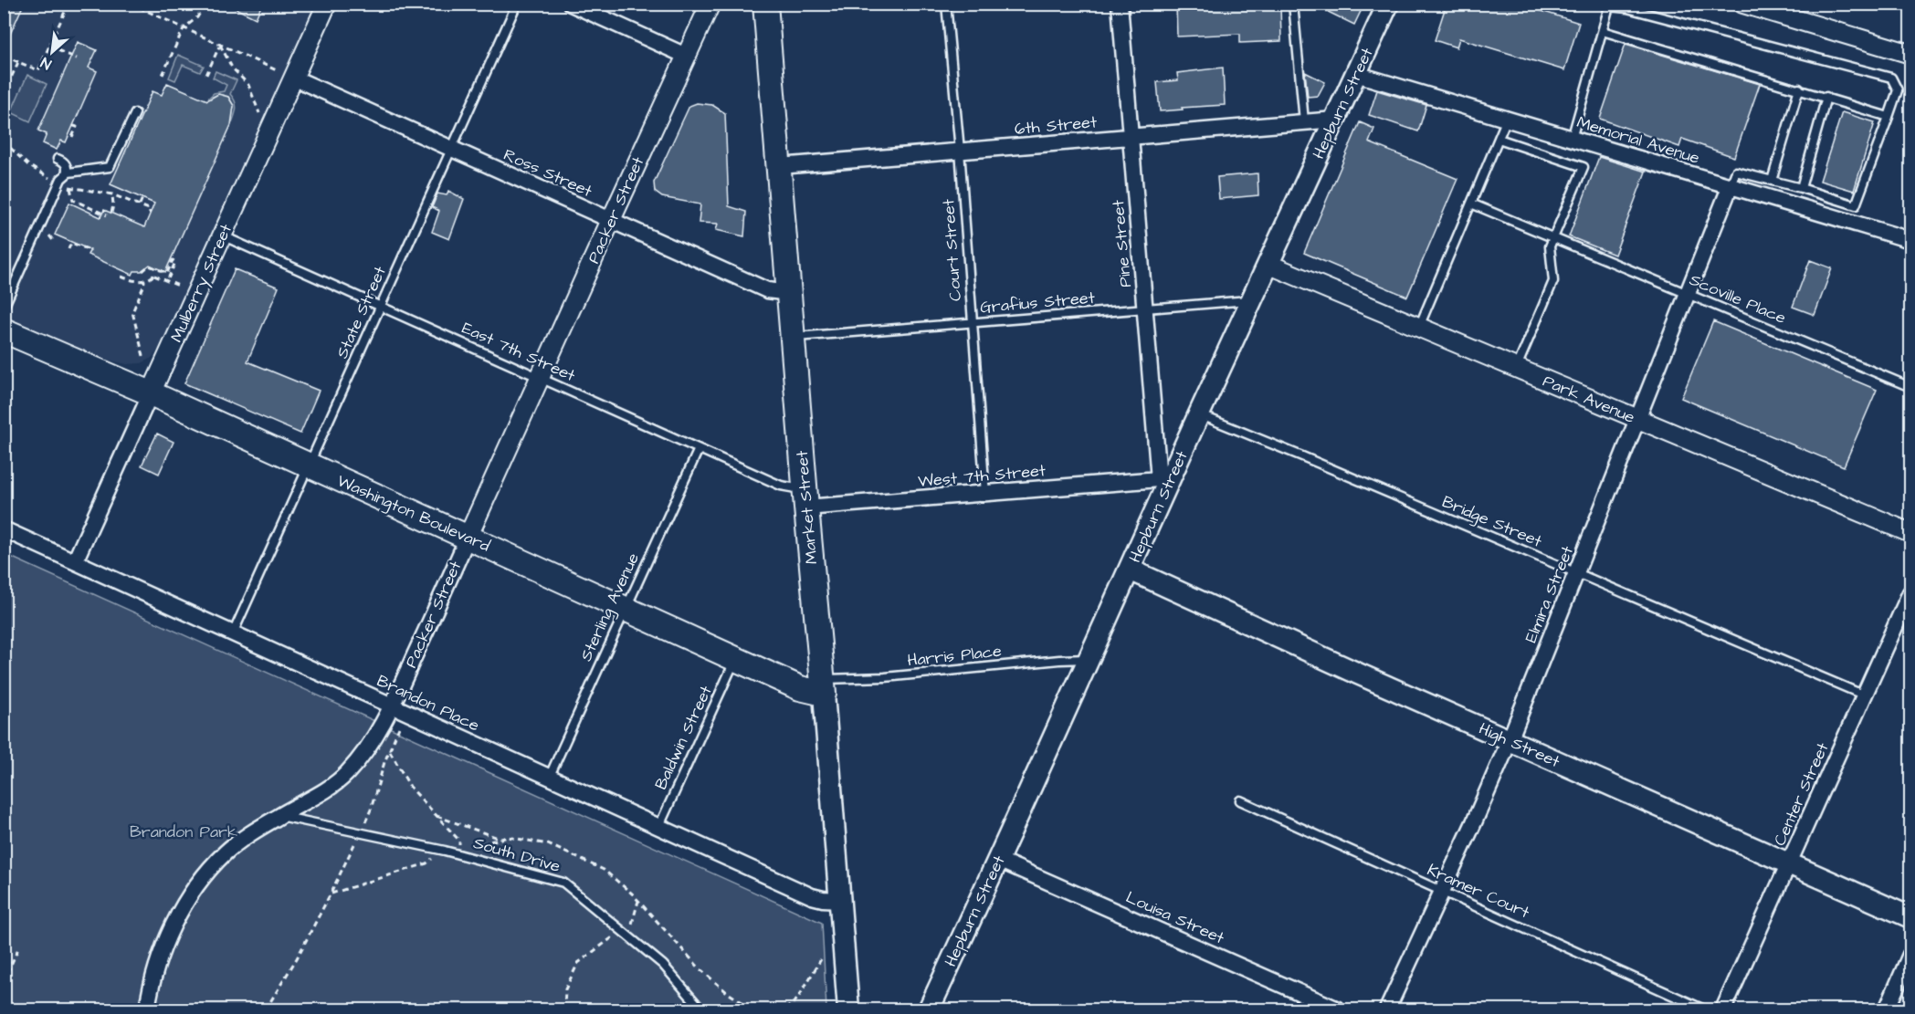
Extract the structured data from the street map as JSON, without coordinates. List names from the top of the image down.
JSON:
{
  "streets": {
    "main road": [
      "Hepburn Street",
      "Market Street",
      "Washington Boulevard",
      "High Street"
    ],
    "street": [
      "6th Street",
      "Memorial Avenue",
      "Ross Street",
      "Packer Street",
      "Pine Street",
      "Mulberry Street",
      "Park Avenue",
      "West 7th Street",
      "Elmira Street",
      "Brandon Place",
      "Center Street",
      "Louisa Street"
    ],
    "lane": [
      "Court Street",
      "Scoville Place",
      "Grafius Street",
      "State Street",
      "East 7th Street",
      "Bridge Street",
      "Sterling Avenue",
      "Harris Place",
      "Baldwin Street",
      "South Drive",
      "Kramer Court"
    ]
  },
  "crossings": [
    ["Hepburn Street", "6th Street"],
    ["Hepburn Street", "Memorial Avenue"],
    ["Hepburn Street", "Pine Street"],
    ["Hepburn Street", "Grafius Street"],
    ["Hepburn Street", "Park Avenue"],
    ["Hepburn Street", "West 7th Street"],
    ["Hepburn Street", "Bridge Street"],
    ["Hepburn Street", "Harris Place"],
    ["Hepburn Street", "High Street"],
    ["Hepburn Street", "Louisa Street"],
    ["6th Street", "Pine Street"],
    ["6th Street", "Court Street"],
    ["6th Street", "Market Street"],
    ["Memorial Avenue", "Elmira Street"],
    ["Ross Street", "Packer Street"],
    ["Ross Street", "Mulberry Street"],
    ["Ross Street", "State Street"],
    ["Ross Street", "Market Street"],
    ["Packer Street", "East 7th Street"],
    ["Packer Street", "Washington Boulevard"],
    ["Packer Street", "Brandon Place"],
    ["Packer Street", "South Drive"],
    ["Pine Street", "Grafius Street"],
    ["Pine Street", "West 7th Street"],
    ["Court Street", "Grafius Street"],
    ["Court Street", "West 7th Street"],
    ["Mulberry Street", "East 7th Street"],
    ["Mulberry Street", "Washington Boulevard"],
    ["Mulberry Street", "Brandon Place"],
    ["Scoville Place", "Elmira Street"],
    ["Grafius Street", "Market Street"],
    ["State Street", "East 7th Street"],
    ["State Street", "Washington Boulevard"],
    ["State Street", "Brandon Place"],
    ["East 7th Street", "West 7th Street"],
    ["East 7th Street", "Market Street"],
    ["East 7th Street", "Sterling Avenue"],
    ["Park Avenue", "Elmira Street"],
    ["West 7th Street", "Market Street"],
    ["Market Street", "Washington Boulevard"],
    ["Market Street", "Harris Place"],
    ["Market Street", "Brandon Place"],
    ["Washington Boulevard", "Sterling Avenue"],
    ["Washington Boulevard", "Harris Place"],
    ["Washington Boulevard", "Baldwin Street"],
    ["Bridge Street", "Elmira Street"],
    ["Bridge Street", "Center Street"],
    ["Elmira Street", "High Street"],
    ["Elmira Street", "Kramer Court"],
    ["Sterling Avenue", "Brandon Place"],
    ["Brandon Place", "Baldwin Street"],
    ["High Street", "Center Street"]
  ],
  "parks": ["Brandon Park"],
  "north": "bottom left"
}
